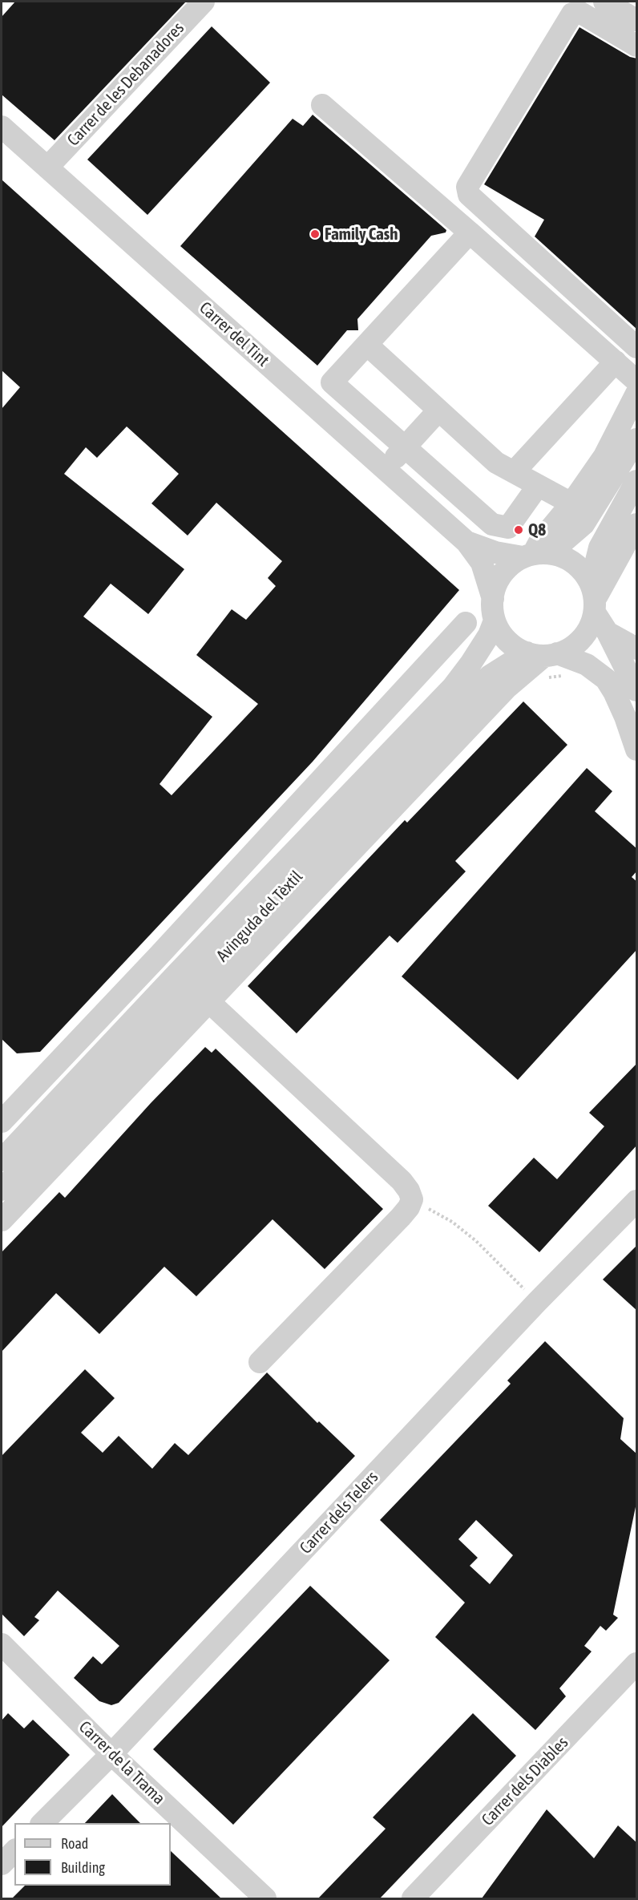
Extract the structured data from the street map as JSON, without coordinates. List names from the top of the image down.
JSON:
{
  "streets": {
    "street": [
      "Carrer de les Debanadores",
      "Carrer del Tint",
      "Avinguda del Tèxtil",
      "Carrer dels Telers",
      "Carrer de la Trama",
      "Carrer dels Diables"
    ]
  },
  "crossings": [
    ["Carrer de les Debanadores", "Carrer del Tint"],
    ["Carrer dels Telers", "Carrer de la Trama"]
  ],
  "places": ["Family Cash", "Q8"],
  "legend": ["Road", "Building"]
}
